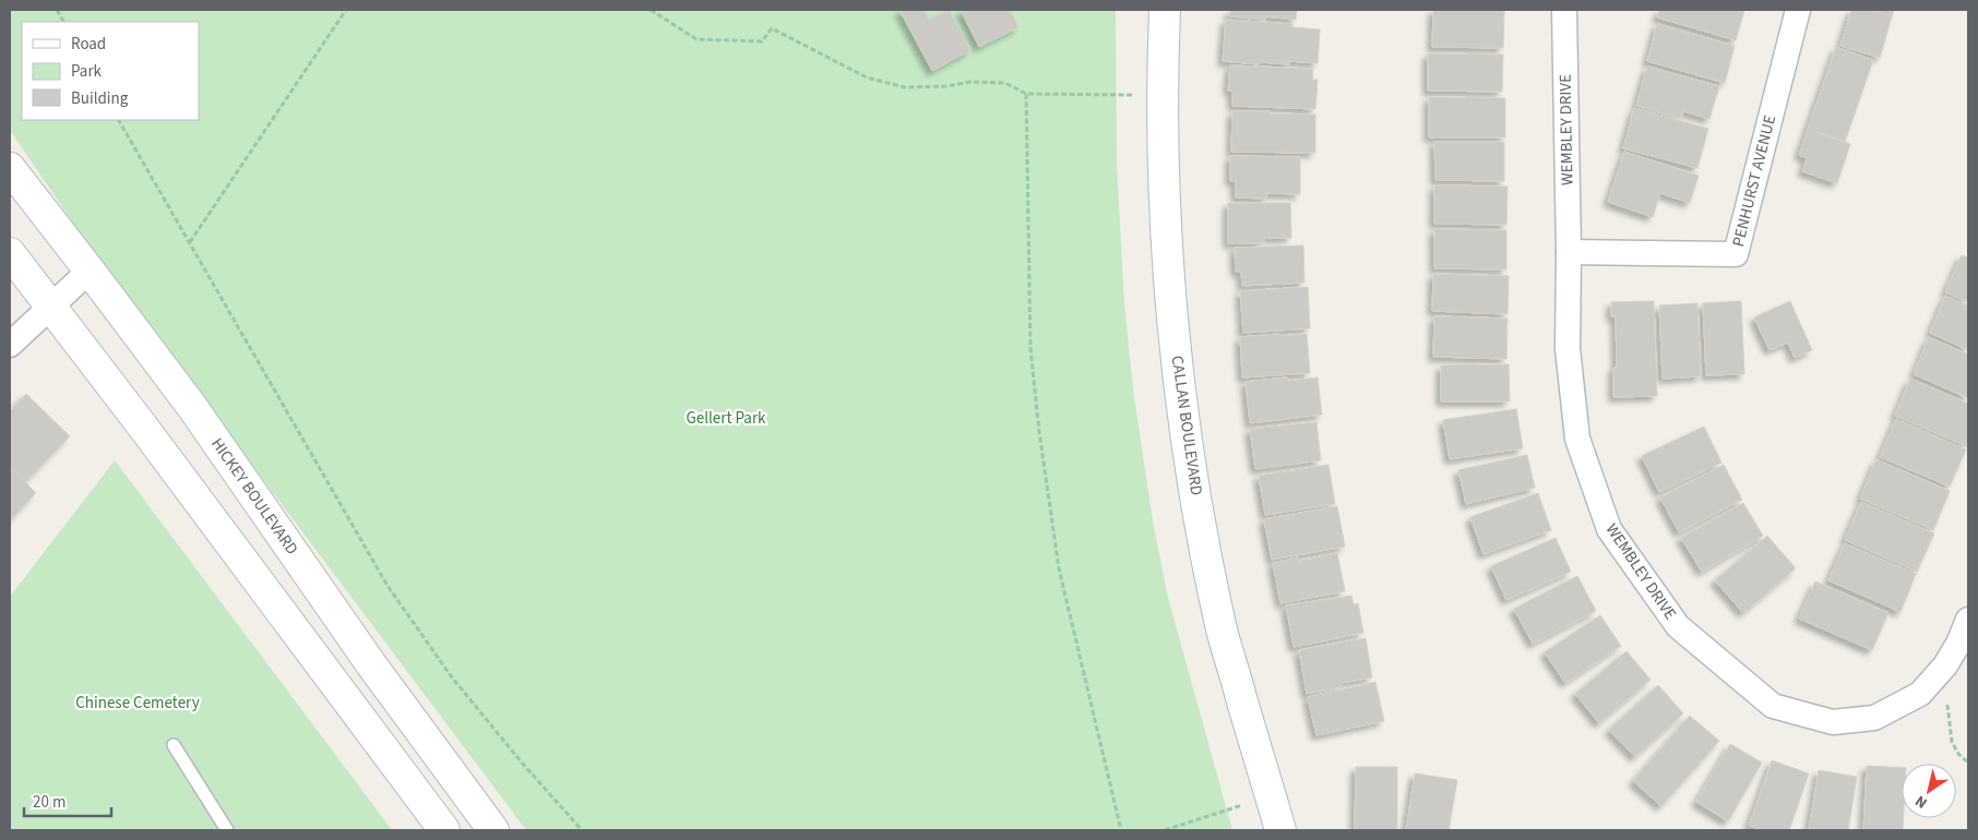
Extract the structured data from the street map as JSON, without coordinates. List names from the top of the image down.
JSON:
{
  "streets": {
    "main road": ["CALLAN BOULEVARD", "HICKEY BOULEVARD"],
    "street": ["WEMBLEY DRIVE", "PENHURST AVENUE"]
  },
  "crossings": [
    ["WEMBLEY DRIVE", "PENHURST AVENUE"]
  ],
  "parks": ["Gellert Park", "Chinese Cemetery"],
  "legend": ["Road", "Park", "Building"],
  "scale_bar": "20 m",
  "north": "bottom left"
}
